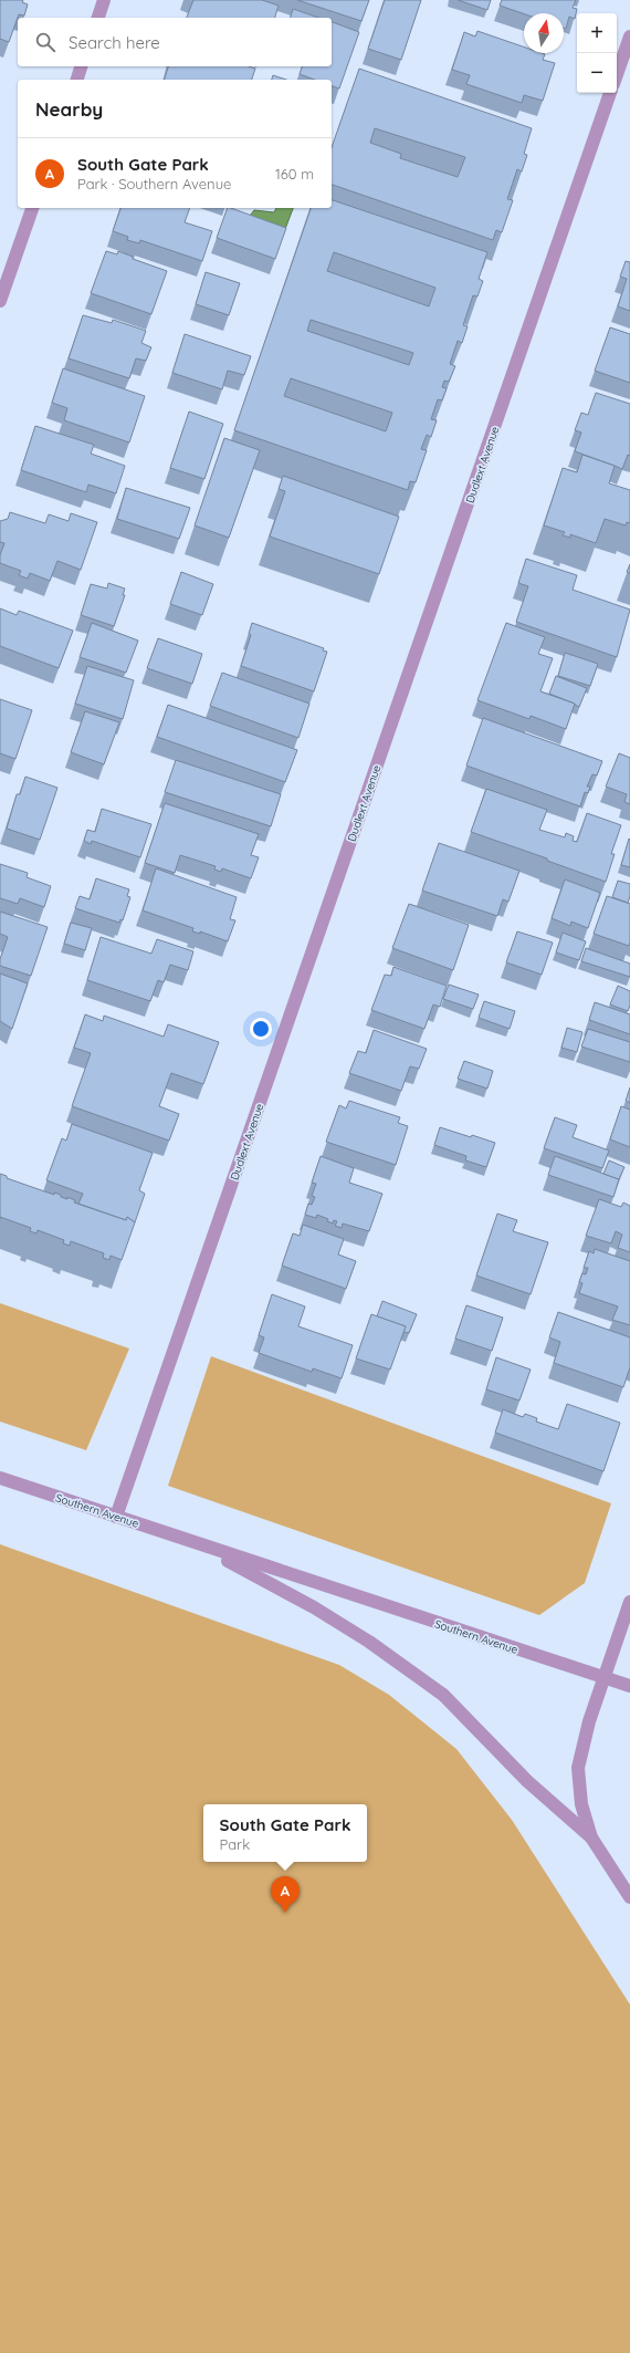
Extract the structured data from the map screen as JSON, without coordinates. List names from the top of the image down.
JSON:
{
  "streets": {
    "street": ["Dudlext Avenue", "Southern Avenue"]
  },
  "crossings": [
    ["Dudlext Avenue", "Southern Avenue"]
  ],
  "north": "top",
  "page": {
    "map_buttons": ["+", "−"],
    "search": "Search here",
    "heading": "Nearby",
    "list": [
      {
        "mark": "A",
        "name": "South Gate Park",
        "note": "Park · Southern Avenue",
        "value": "160 m"
      }
    ],
    "popup": ["South Gate Park", "Park"],
    "pins": "A"
  }
}
